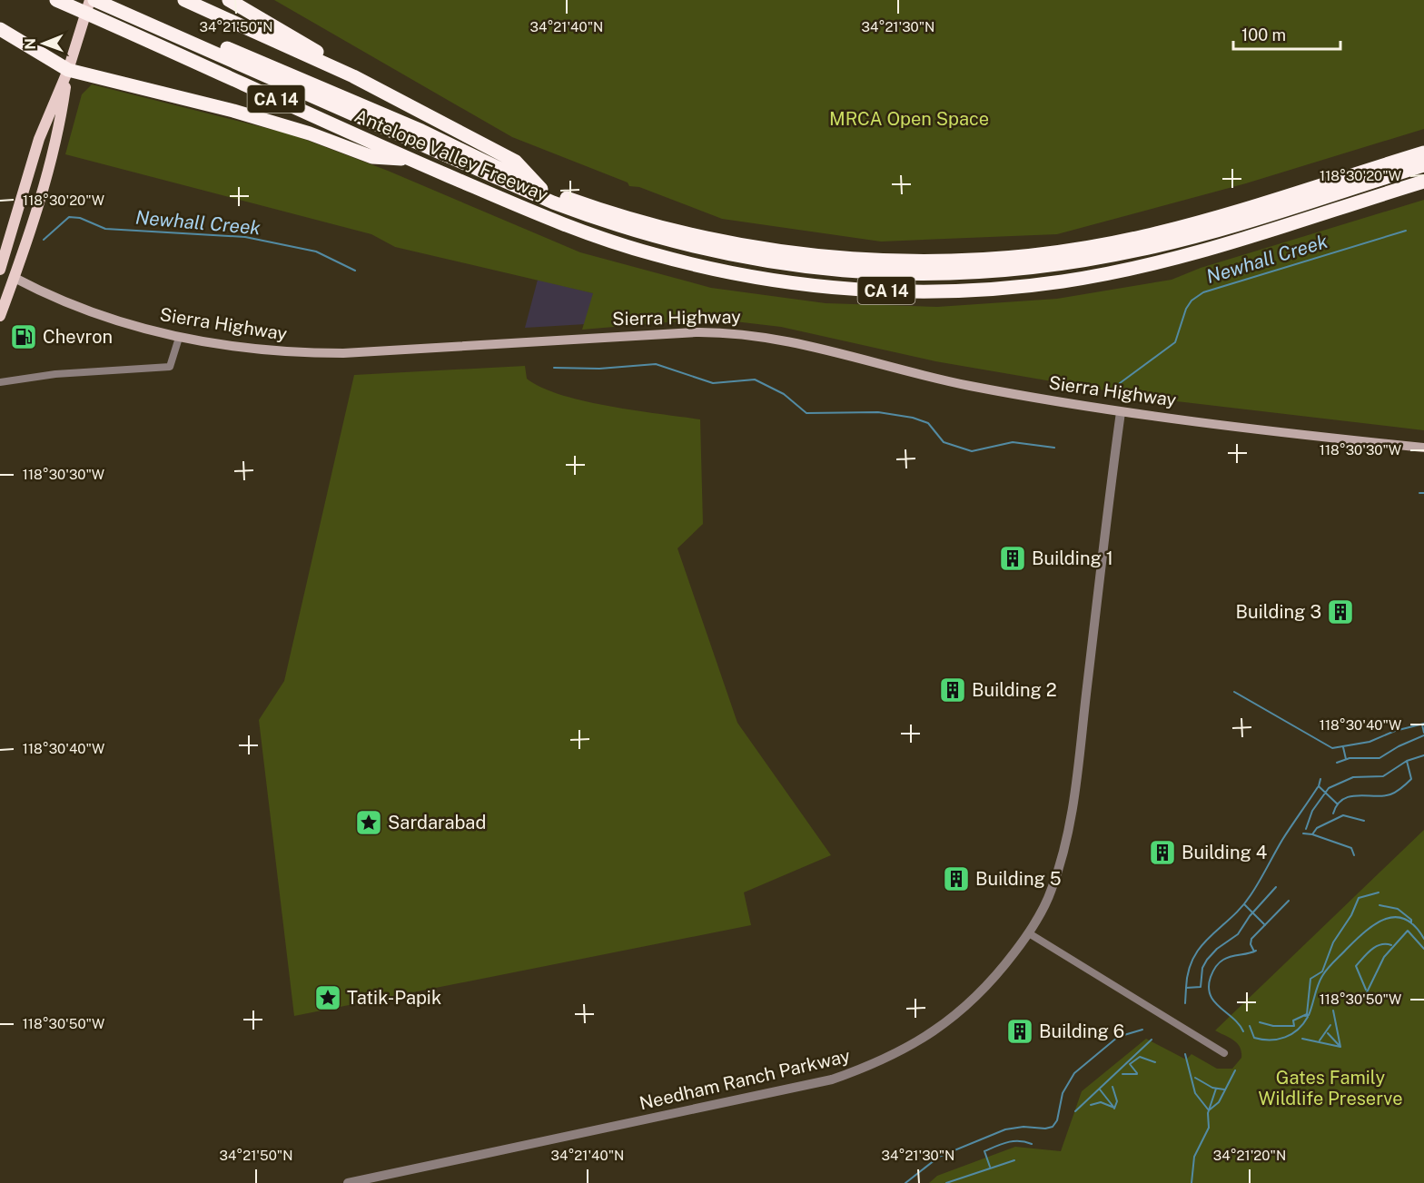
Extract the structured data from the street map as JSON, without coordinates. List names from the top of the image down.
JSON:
{
  "streets": {
    "highway": ["CA 14", "Antelope Valley Freeway"],
    "main road": ["Sierra Highway"],
    "street": ["Needham Ranch Parkway"]
  },
  "crossings": [
    ["Sierra Highway", "Needham Ranch Parkway"]
  ],
  "water": ["Newhall Creek"],
  "parks": ["MRCA Open Space", "Gates Family Wildlife Preserve"],
  "places": {
    "fuel station": ["Chevron"],
    "building": [
      "Building 1",
      "Building 3",
      "Building 2",
      "Building 4",
      "Building 5",
      "Building 6"
    ],
    "place": ["Sardarabad", "Tatik-Papik"]
  },
  "scale_bar": "100 m",
  "north": "left",
  "coordinates": [
    "34°21'50\"N",
    "34°21'40\"N",
    "34°21'30\"N",
    "118°30'20\"W",
    "118°30'30\"W",
    "118°30'40\"W",
    "118°30'50\"W",
    "34°21'20\"N"
  ]
}
